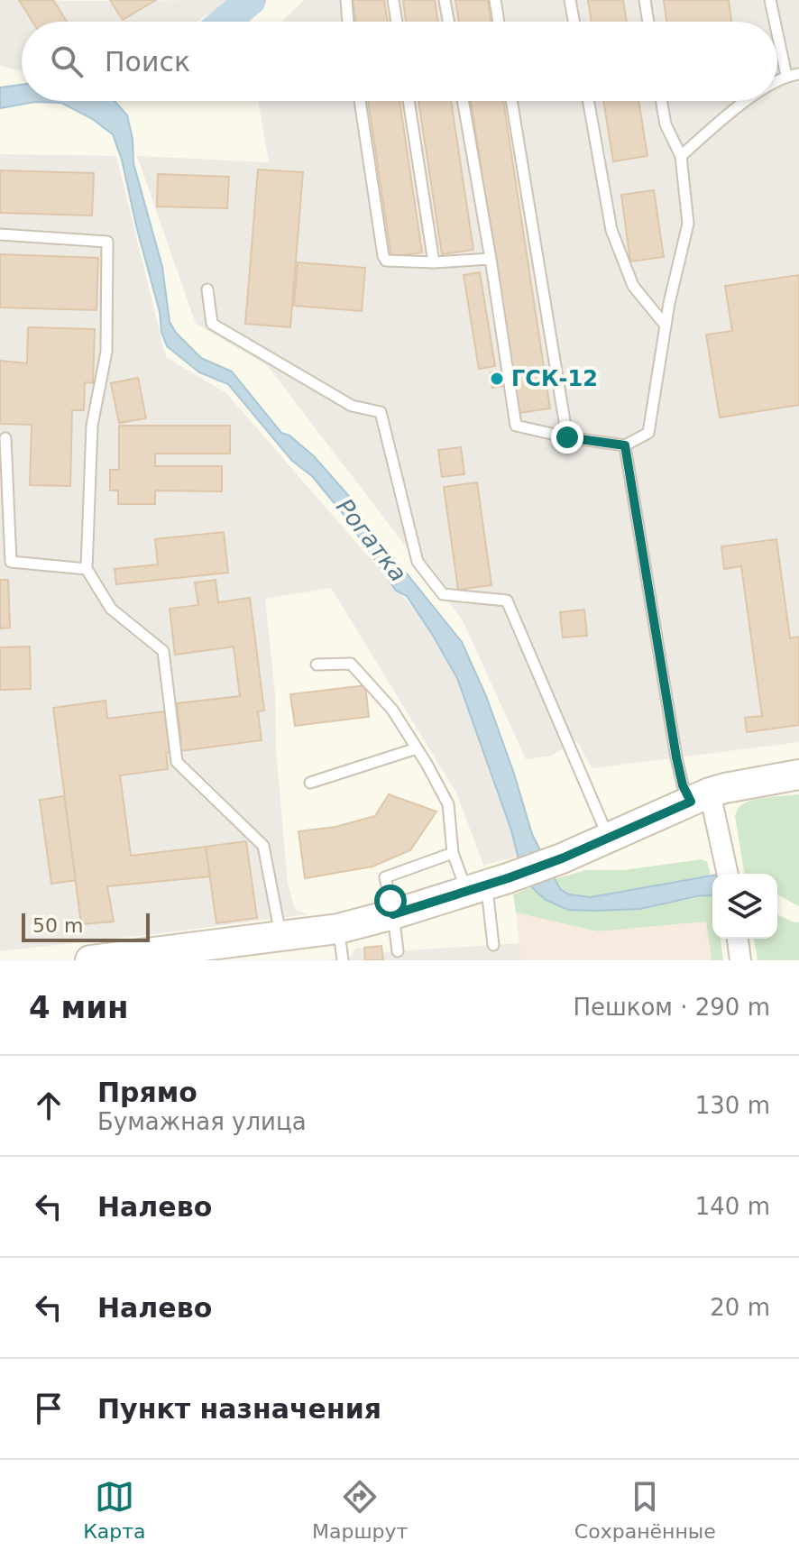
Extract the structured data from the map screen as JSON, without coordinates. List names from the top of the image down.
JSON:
{
  "water": ["Рогатка"],
  "places": ["ГСК-12"],
  "scale_bar": "50 m",
  "page": {
    "search": "Поиск",
    "scale": "50 m",
    "heading": ["4 мин", "Пешком · 290 m"],
    "list": [
      ["Прямо", "Бумажная улица", "130 m"],
      ["Налево", "140 m"],
      ["Налево", "20 m"],
      "Пункт назначения"
    ],
    "nav": ["Карта", "Маршрут", "Сохранённые"]
  }
}
